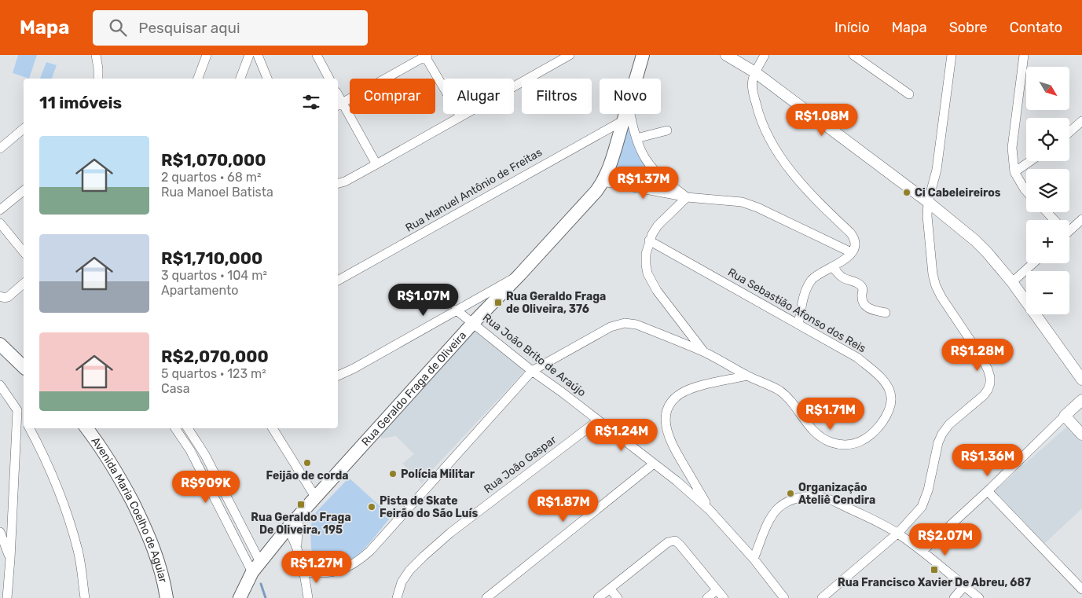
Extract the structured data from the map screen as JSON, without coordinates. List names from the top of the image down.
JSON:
{
  "streets": {
    "main road": ["Rua Geraldo Fraga de Oliveira", "Avenida Maria Coelho de Aguiar"],
    "street": [
      "Rua Manuel Antônio de Freitas",
      "Rua Sebastião Afonso dos Reis",
      "Rua João Brito de Araújo",
      "Rua João Gaspar"
    ]
  },
  "crossings": [
    ["Rua Manuel Antônio de Freitas", "Rua Geraldo Fraga de Oliveira"],
    ["Rua Sebastião Afonso dos Reis", "Rua João Brito de Araújo"],
    ["Rua João Brito de Araújo", "Rua Geraldo Fraga de Oliveira"],
    ["Rua João Brito de Araújo", "Rua João Gaspar"]
  ],
  "places": {
    "other": [
      "Ci Cabeleireiros",
      "Feijão de corda",
      "Polícia Militar",
      "Organização Ateliê Cendira",
      "Pista de Skate Feirão do São Luís"
    ],
    "transit": ["Rua Geraldo Fraga de Oliveira, 376", "Rua Geraldo Fraga De Oliveira, 195", "Rua Francisco Xavier De Abreu, 687"]
  },
  "north": "bottom right",
  "page": {
    "header": "Mapa",
    "search": "Pesquisar aqui",
    "nav": [
      "Início",
      "Mapa",
      "Sobre",
      "Contato"
    ],
    "map_buttons": ["+", "−"],
    "chip": [
      "Comprar",
      "Alugar",
      "Filtros",
      "Novo"
    ],
    "heading": "11 imóveis",
    "price": [
      "R$1.08M",
      "R$1.37M",
      "R$1.07M",
      "R$1.28M",
      "R$1.71M",
      "R$1.24M",
      "R$1.36M",
      "R$909K",
      "R$1.87M",
      "R$2.07M",
      "R$1.27M"
    ],
    "list": [
      {
        "name": "R$1,070,000",
        "note": "2 quartos · 68 m² · Rua Manoel Batista"
      },
      {
        "name": "R$1,710,000",
        "note": "3 quartos · 104 m² · Apartamento"
      },
      {
        "name": "R$2,070,000",
        "note": "5 quartos · 123 m² · Casa"
      }
    ]
  }
}
